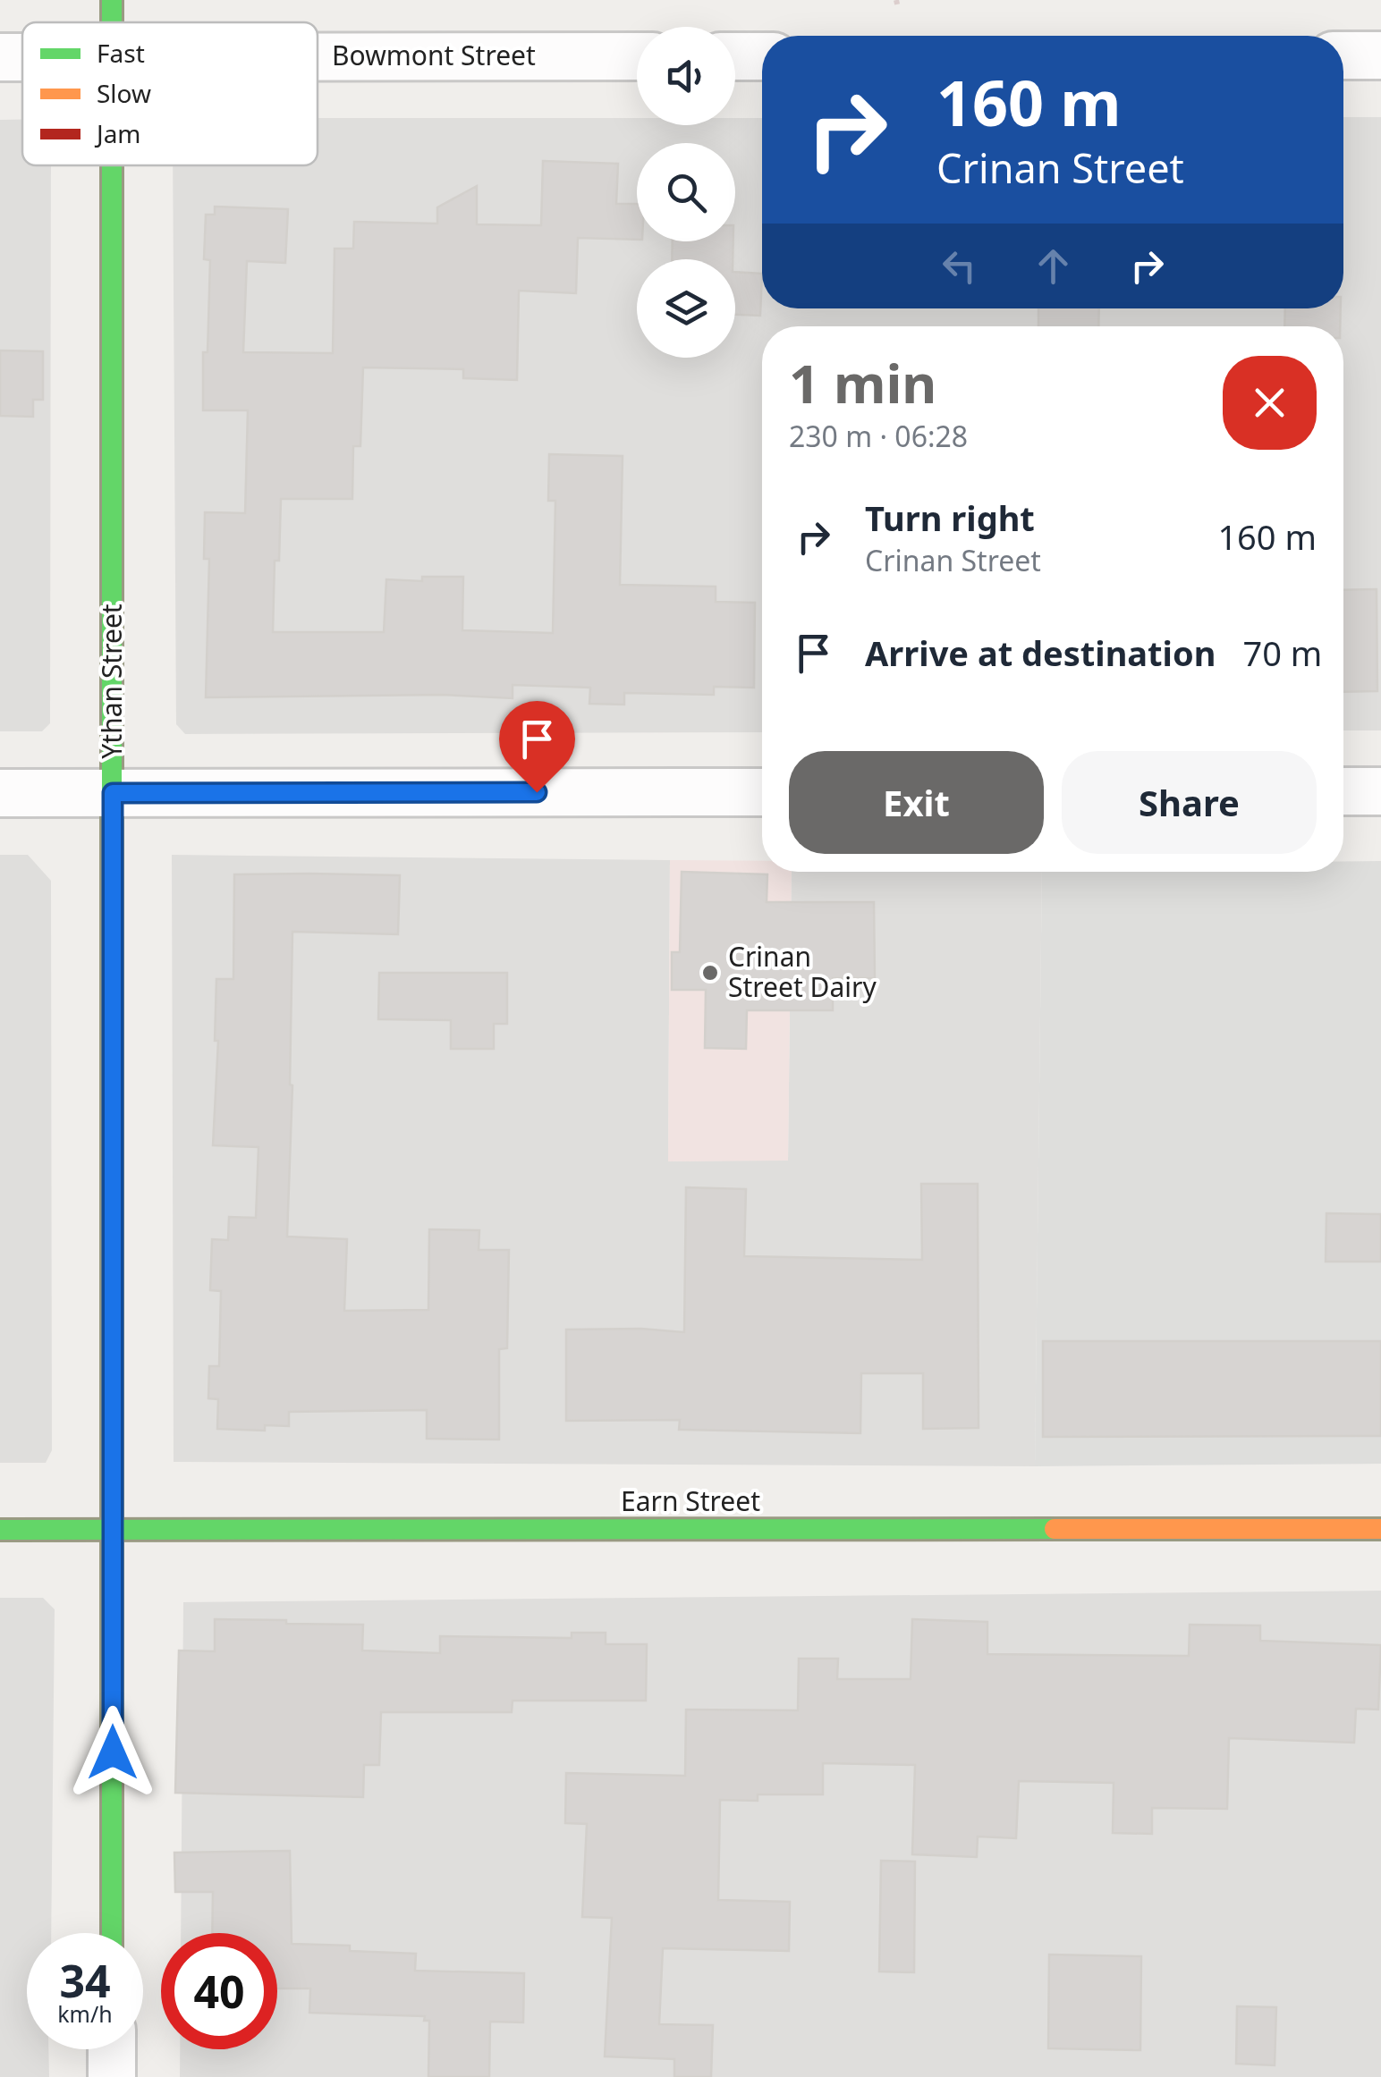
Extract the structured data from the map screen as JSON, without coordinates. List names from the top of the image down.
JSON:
{
  "streets": {
    "street": ["Bowmont Street", "Ythan Street", "Earn Street"]
  },
  "crossings": [
    ["Ythan Street", "Earn Street"]
  ],
  "places": ["Crinan Street Dairy"],
  "legend": ["Fast", "Slow", "Jam"],
  "page": {
    "turn": ["160 m", "Crinan Street"],
    "heading": ["1 min", "230 m · 06:28"],
    "list": [
      {
        "name": "Turn right",
        "note": "Crinan Street",
        "value": "160 m"
      },
      {
        "name": "Arrive at destination",
        "value": "70 m"
      }
    ],
    "buttons": ["Exit", "Share"],
    "speed": "34 km/h",
    "limit": "40"
  }
}
